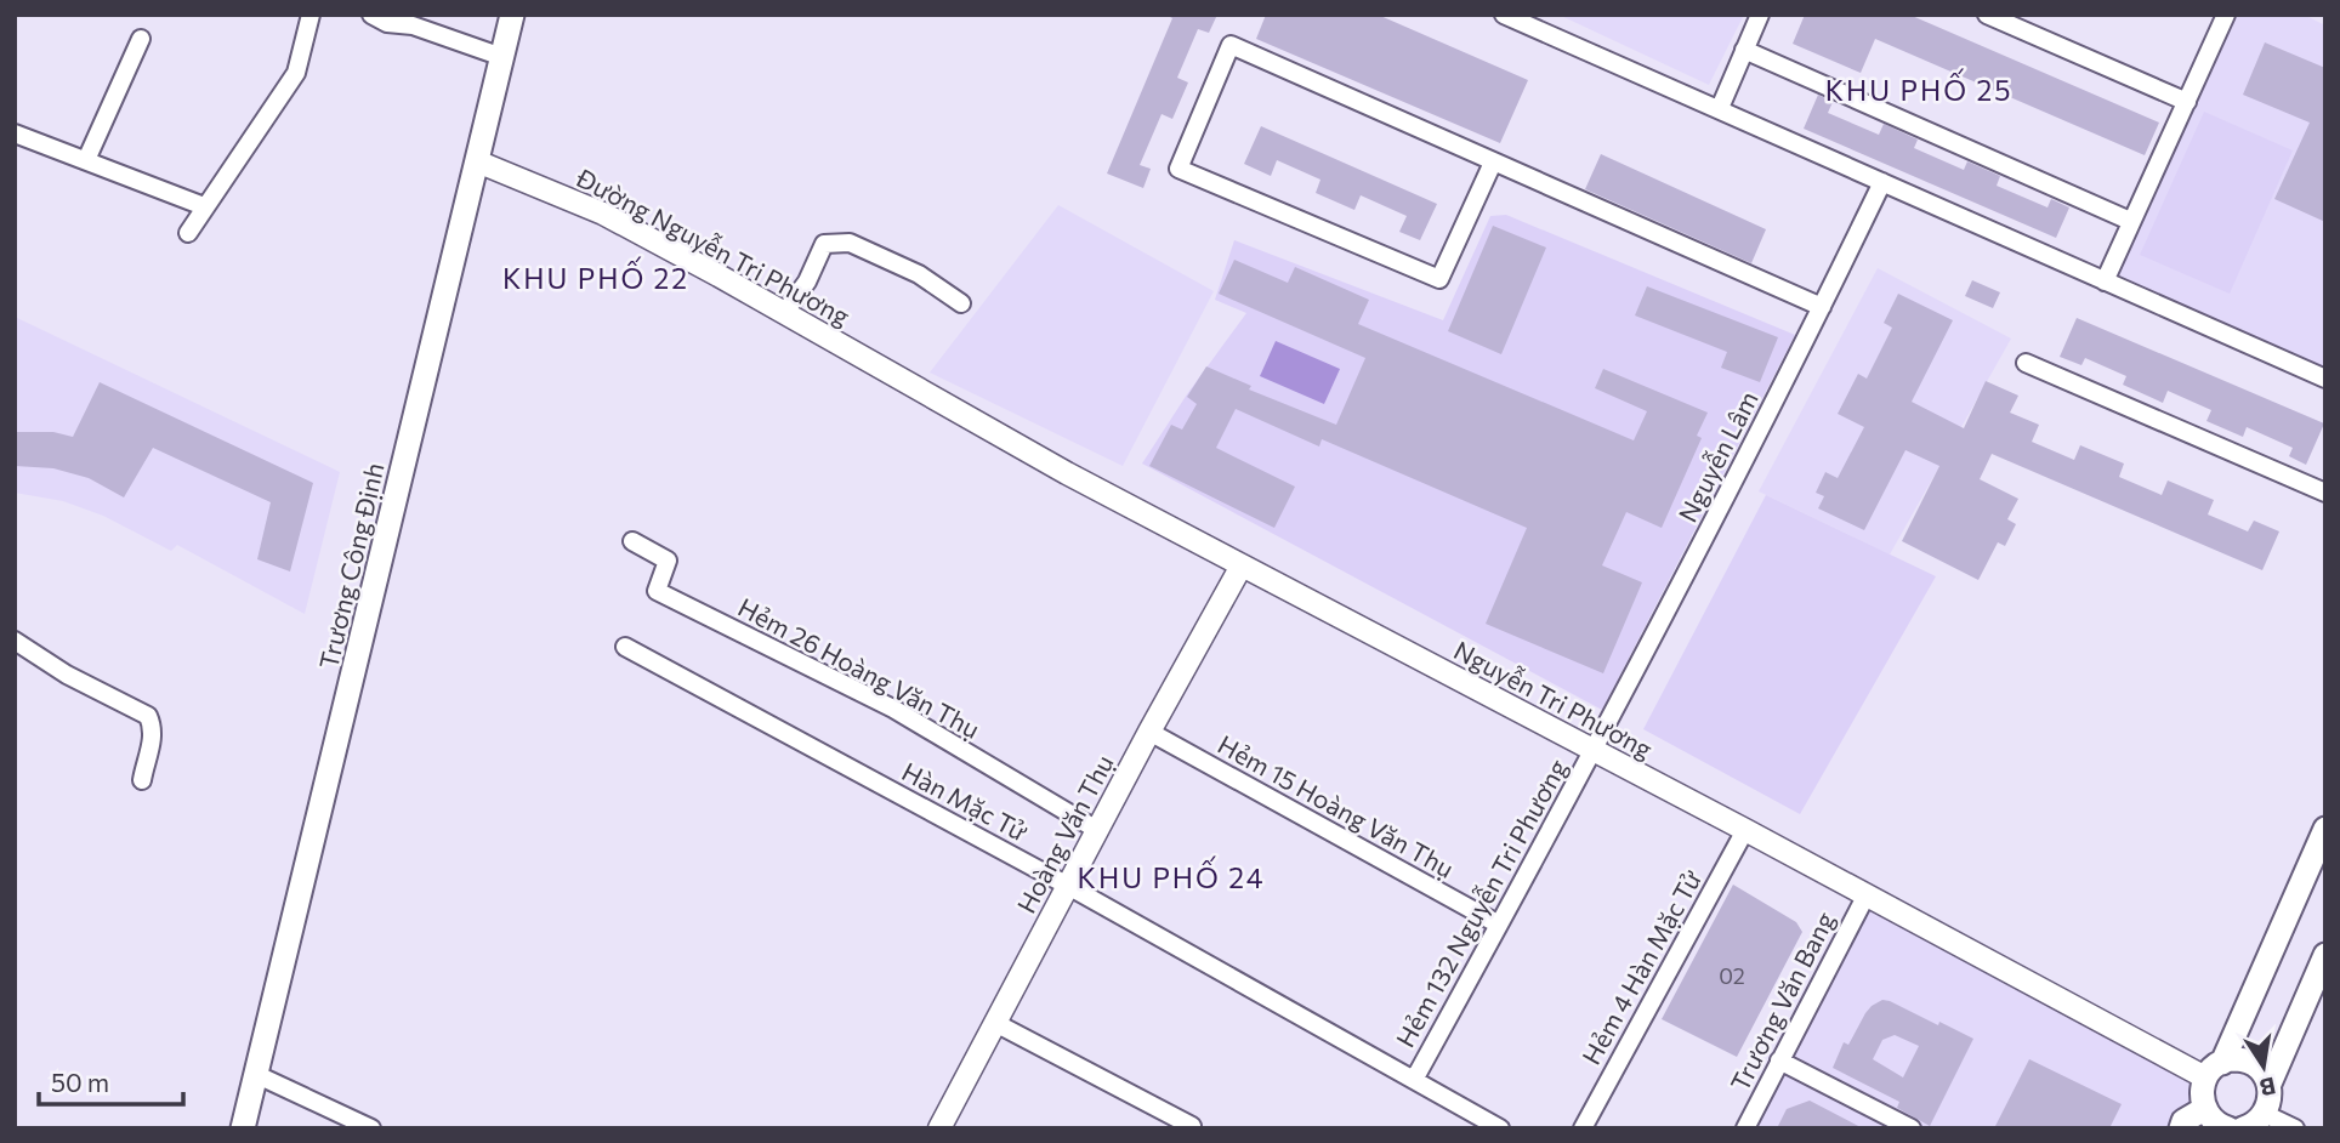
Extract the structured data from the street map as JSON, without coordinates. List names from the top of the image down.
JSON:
{
  "streets": {
    "main road": ["Trương Công Định"],
    "street": [
      "Đường Nguyễn Tri Phương",
      "Nguyễn Lâm",
      "Hẻm 26 Hoàng Văn Thụ",
      "Nguyễn Tri Phương",
      "Hàn Mặc Tử",
      "Hẻm 15 Hoàng Văn Thụ",
      "Hoàng Văn Thụ",
      "Hẻm 132 Nguyễn Tri Phương",
      "Hẻm 4 Hàn Mặc Tử",
      "Trương Văn Bang"
    ]
  },
  "crossings": [
    ["Đường Nguyễn Tri Phương", "Trương Công Định"],
    ["Đường Nguyễn Tri Phương", "Nguyễn Tri Phương"],
    ["Nguyễn Lâm", "Nguyễn Tri Phương"],
    ["Nguyễn Lâm", "Hẻm 132 Nguyễn Tri Phương"],
    ["Hẻm 26 Hoàng Văn Thụ", "Hoàng Văn Thụ"],
    ["Nguyễn Tri Phương", "Hoàng Văn Thụ"],
    ["Nguyễn Tri Phương", "Hẻm 132 Nguyễn Tri Phương"],
    ["Nguyễn Tri Phương", "Hẻm 4 Hàn Mặc Tử"],
    ["Nguyễn Tri Phương", "Trương Văn Bang"],
    ["Hàn Mặc Tử", "Hoàng Văn Thụ"],
    ["Hàn Mặc Tử", "Hẻm 132 Nguyễn Tri Phương"],
    ["Hẻm 15 Hoàng Văn Thụ", "Hoàng Văn Thụ"],
    ["Hẻm 15 Hoàng Văn Thụ", "Hẻm 132 Nguyễn Tri Phương"]
  ],
  "districts": ["KHU PHỐ 25", "KHU PHỐ 22", "KHU PHỐ 24"],
  "house_numbers": ["02"],
  "scale_bar": "50 m",
  "north": "bottom"
}
